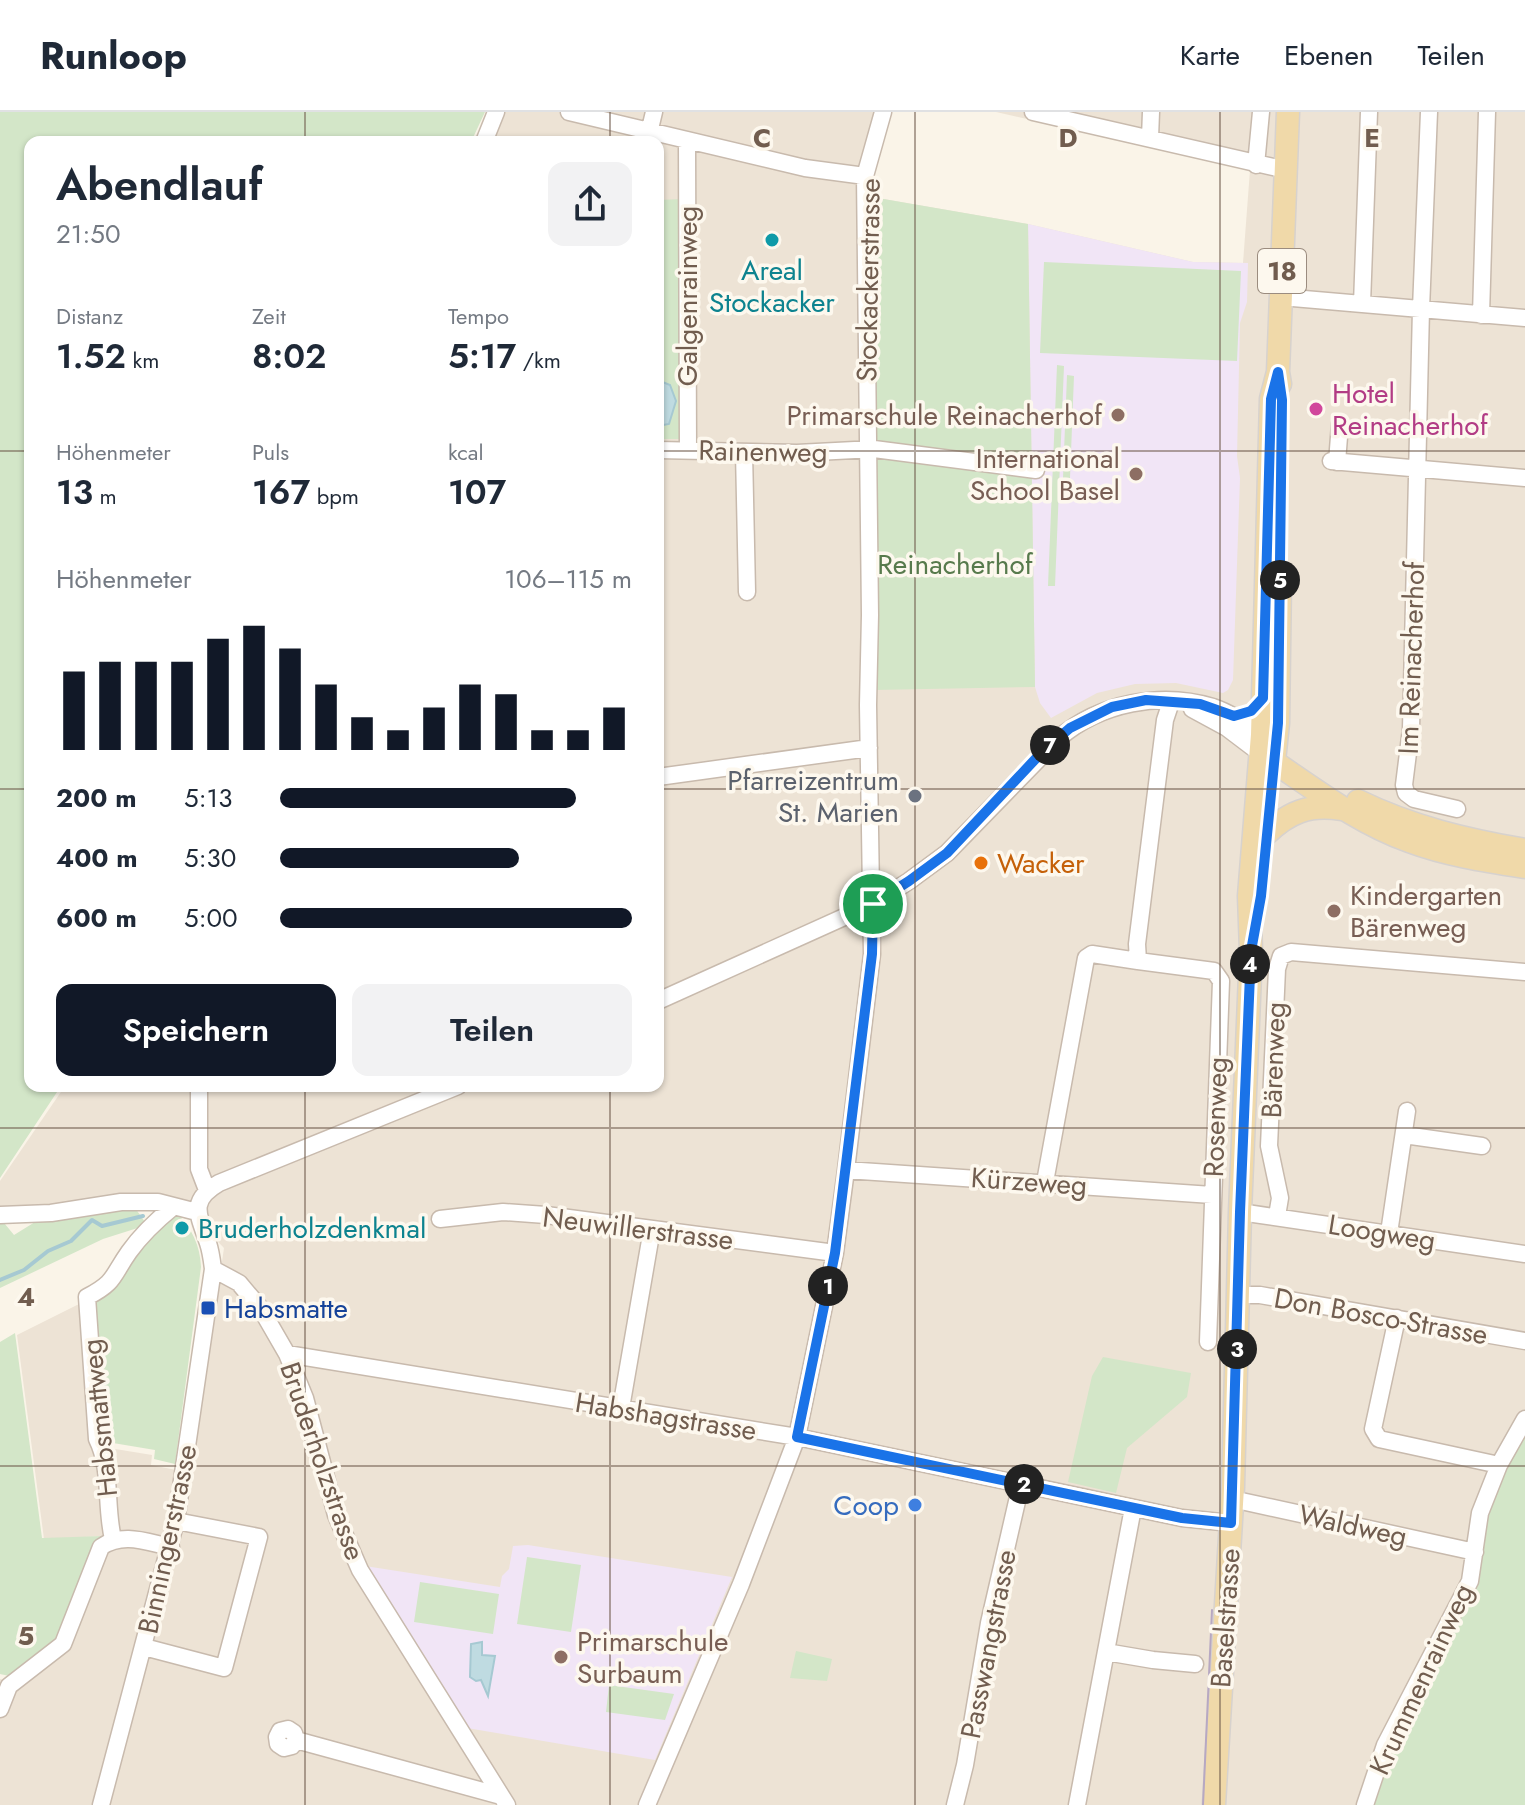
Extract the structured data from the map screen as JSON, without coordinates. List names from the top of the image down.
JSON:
{
  "streets": {
    "main road": ["18", "Baselstrasse"],
    "street": [
      "Stockackerstrasse",
      "Galgenrainweg",
      "Rainenweg",
      "Im Reinacherhof",
      "Bärenweg",
      "Rosenweg",
      "Kürzeweg",
      "Neuwillerstrasse",
      "Loogweg",
      "Don Bosco-Strasse",
      "Habshagstrasse",
      "Habsmattweg",
      "Bruderholzstrasse",
      "Waldweg",
      "Binningerstrasse",
      "Passwangstrasse",
      "Krummenrainweg"
    ]
  },
  "crossings": [
    ["Stockackerstrasse", "Rainenweg"],
    ["Stockackerstrasse", "Kürzeweg"],
    ["Stockackerstrasse", "Neuwillerstrasse"],
    ["Stockackerstrasse", "Habshagstrasse"],
    ["Galgenrainweg", "Rainenweg"],
    ["Bärenweg", "Loogweg"],
    ["Rosenweg", "Kürzeweg"],
    ["Loogweg", "Baselstrasse"],
    ["Don Bosco-Strasse", "Baselstrasse"],
    ["Habshagstrasse", "Bruderholzstrasse"],
    ["Habshagstrasse", "Baselstrasse"],
    ["Habshagstrasse", "Passwangstrasse"],
    ["Bruderholzstrasse", "Binningerstrasse"],
    ["Waldweg", "Baselstrasse"],
    ["Waldweg", "Krummenrainweg"]
  ],
  "parks": ["Reinacherhof"],
  "places": {
    "other": [
      "Areal Stockacker",
      "Hotel Reinacherhof",
      "Primarschule Reinacherhof",
      "International School Basel",
      "Pfarreizentrum St. Marien",
      "Wacker",
      "Kindergarten Bärenweg",
      "Bruderholzdenkmal",
      "Coop",
      "Primarschule Surbaum"
    ],
    "transit": ["Habsmatte"]
  },
  "page": {
    "header": "Runloop",
    "nav": ["Karte", "Ebenen", "Teilen"],
    "heading": ["Abendlauf", "21:50"],
    "stats": [
      ["Distanz", "1.52 km"],
      ["Zeit", "8:02"],
      ["Tempo", "5:17 /km"],
      ["Höhenmeter", "13 m"],
      ["Puls", "167 bpm"],
      ["kcal", "107"]
    ],
    "chart": ["Höhenmeter", "106–115 m"],
    "pins": [
      "5",
      "7",
      "4",
      "1",
      "3",
      "2"
    ],
    "list": [
      {
        "name": "200 m",
        "note": "5:13"
      },
      {
        "name": "400 m",
        "note": "5:30"
      },
      {
        "name": "600 m",
        "note": "5:00"
      }
    ],
    "buttons": ["Speichern", "Teilen"]
  },
  "grid": {
    "columns": ["C", "D", "E"],
    "rows": ["4", "5"]
  }
}
